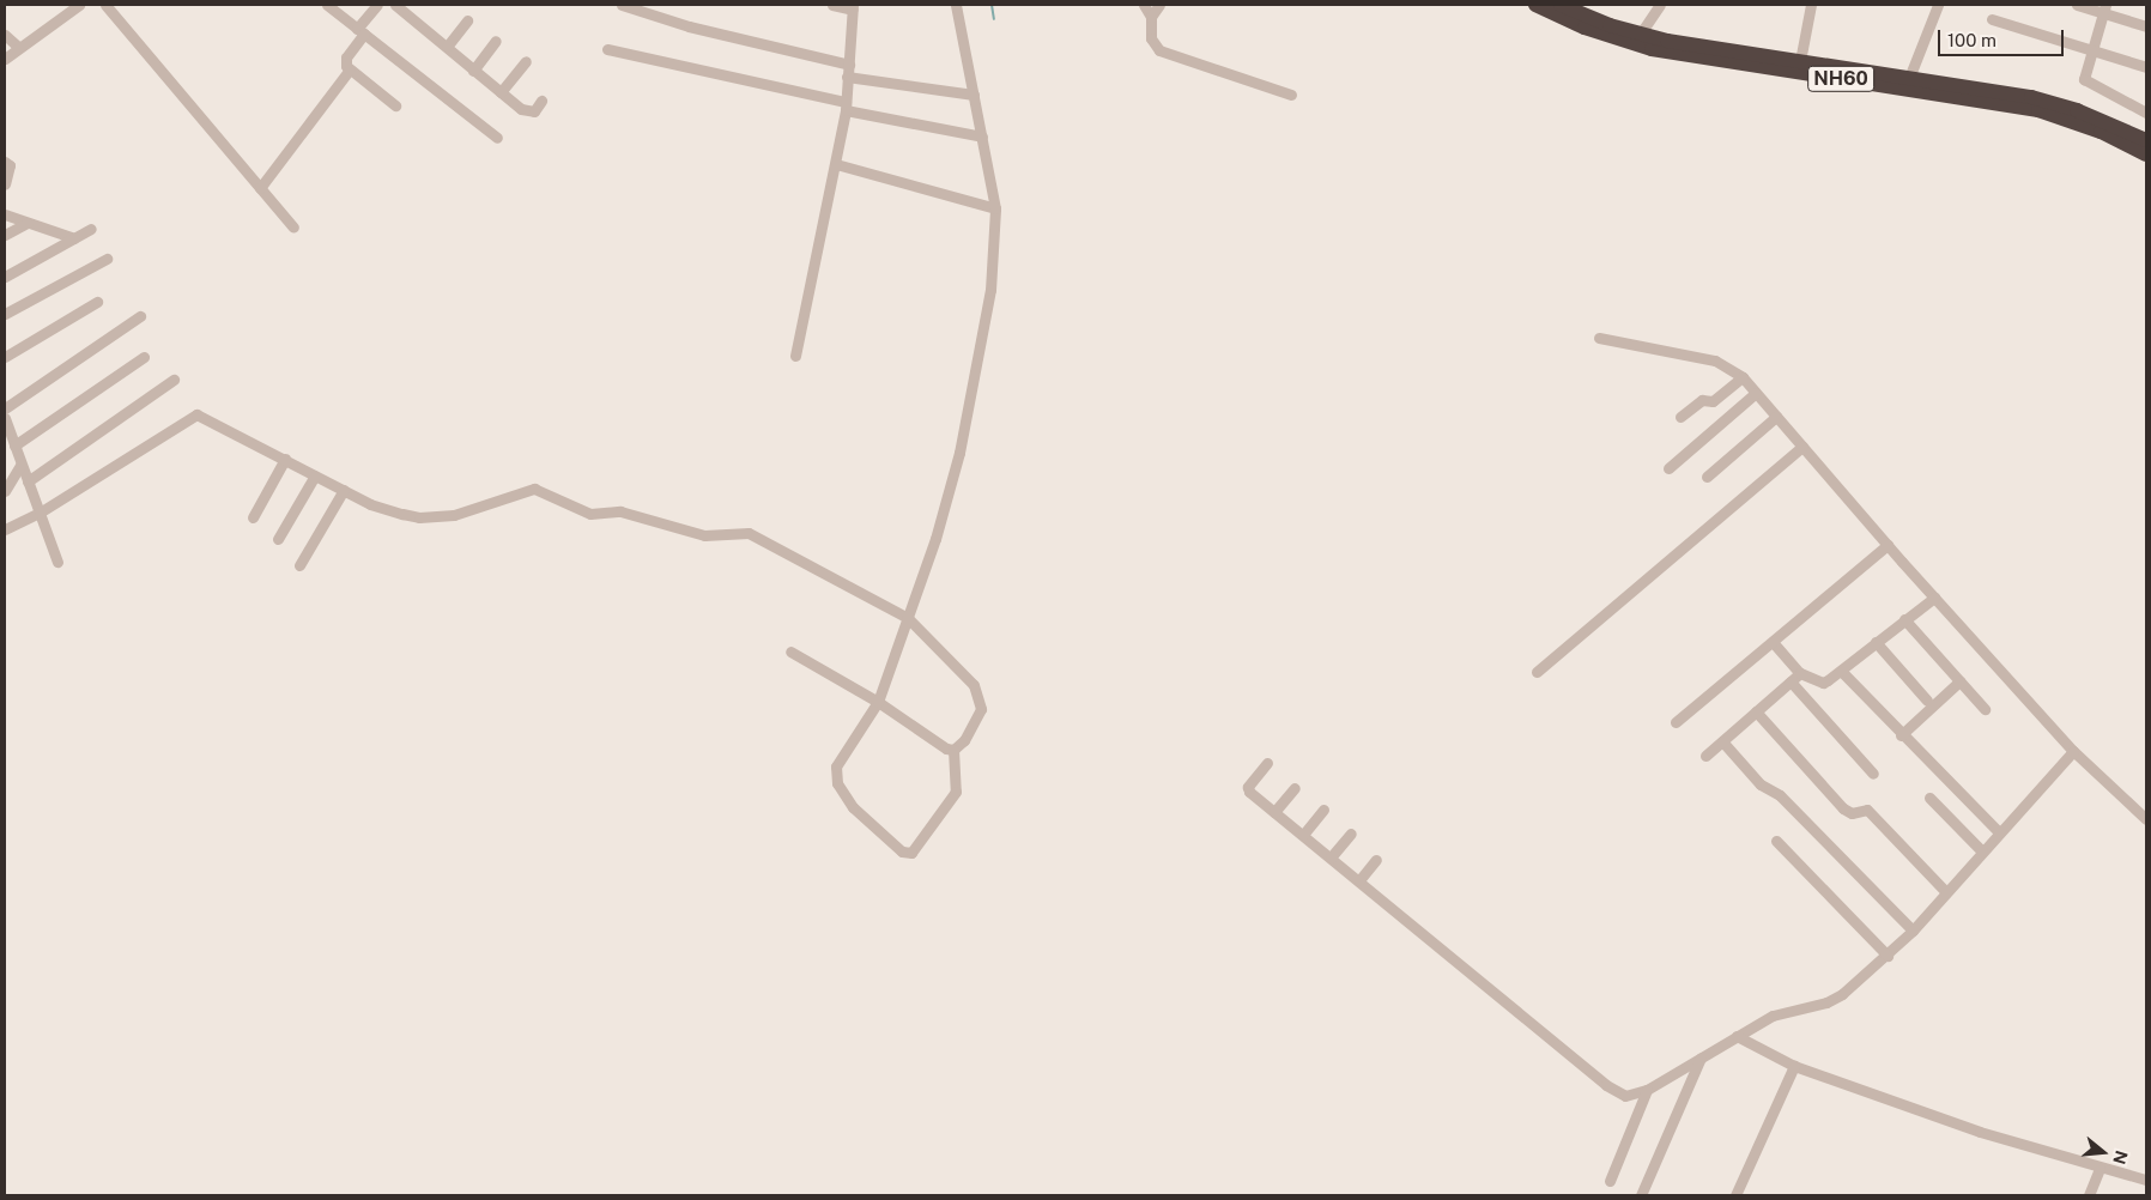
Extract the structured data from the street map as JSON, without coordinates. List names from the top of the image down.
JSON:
{
  "streets": {
    "highway": ["NH60"]
  },
  "scale_bar": "100 m",
  "north": "right"
}
